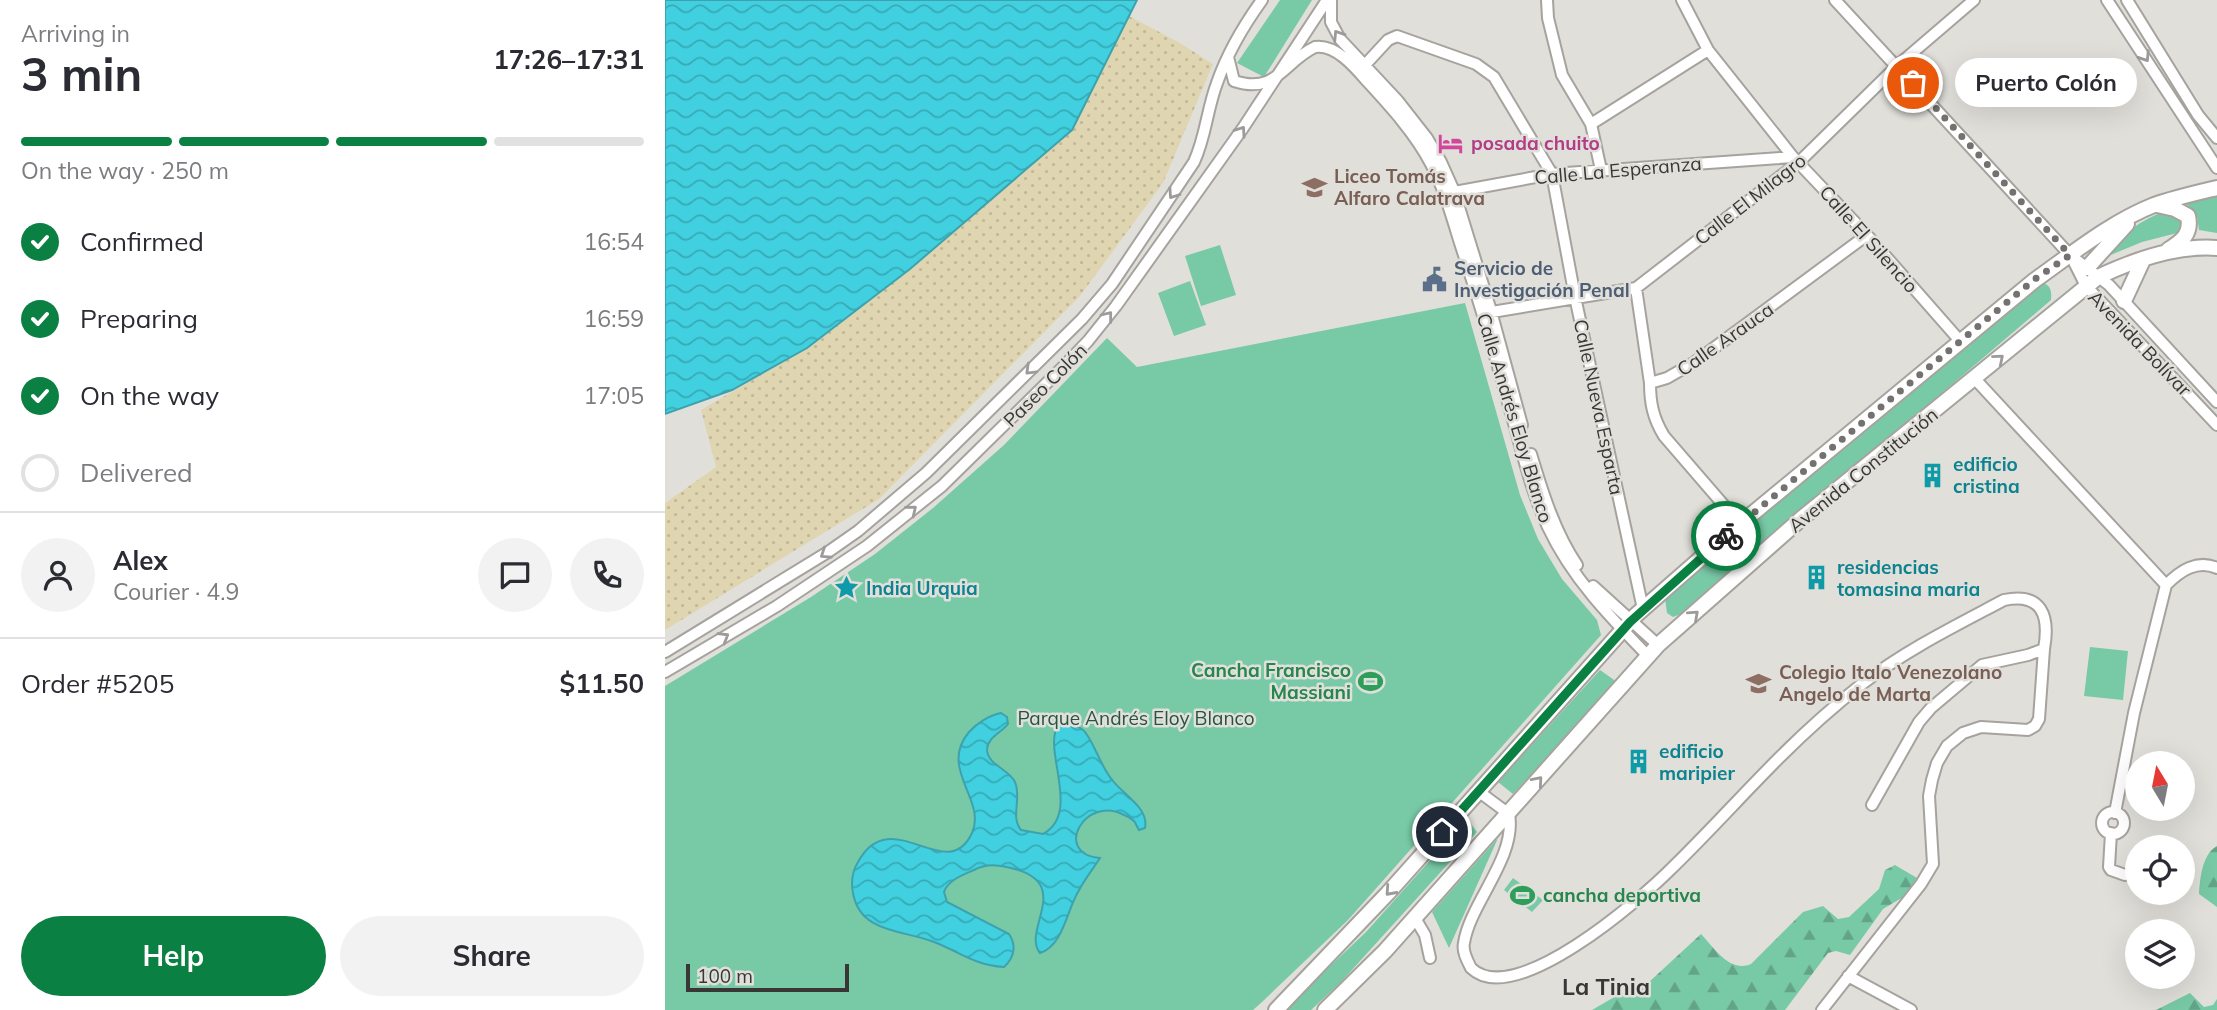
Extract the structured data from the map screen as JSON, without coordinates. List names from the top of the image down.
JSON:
{
  "streets": {
    "main road": ["Avenida Constitución"],
    "street": [
      "Calle La Esperanza",
      "Calle El Milagro",
      "Calle El Silencio",
      "Calle Arauca",
      "Avenida Bolívar",
      "Paseo Colón",
      "Calle Nueva Esparta",
      "Calle Andrés Eloy Blanco"
    ]
  },
  "crossings": [
    ["Calle La Esperanza", "Calle El Milagro"],
    ["Calle La Esperanza", "Calle El Silencio"],
    ["Calle La Esperanza", "Calle Nueva Esparta"],
    ["Calle La Esperanza", "Calle Andrés Eloy Blanco"],
    ["Calle El Milagro", "Calle El Silencio"],
    ["Calle El Milagro", "Calle Nueva Esparta"],
    ["Calle El Milagro", "Calle Andrés Eloy Blanco"],
    ["Calle El Silencio", "Calle Arauca"],
    ["Calle El Silencio", "Avenida Constitución"],
    ["Avenida Bolívar", "Avenida Constitución"],
    ["Paseo Colón", "Calle Andrés Eloy Blanco"],
    ["Calle Nueva Esparta", "Calle Andrés Eloy Blanco"],
    ["Calle Nueva Esparta", "Avenida Constitución"],
    ["Calle Andrés Eloy Blanco", "Avenida Constitución"]
  ],
  "districts": ["La Tinia"],
  "parks": ["Parque Andrés Eloy Blanco"],
  "places": {
    "other": ["Puerto Colón"],
    "hotel": ["posada chuito"],
    "school or university": ["Liceo Tomás Alfaro Calatrava", "Colegio Italo Venezolano Angelo de Marta"],
    "public building": ["Servicio de Investigación Penal"],
    "building": ["edificio cristina", "residencias tomasina maria", "edificio maripier"],
    "place": ["India Urquia"],
    "sports": ["Cancha Francisco Massiani", "cancha deportiva"]
  },
  "scale_bar": "100 m",
  "north": "top",
  "page": {
    "heading": ["3 min", "Arriving in", "17:26–17:31"],
    "panel": [
      "Alex",
      "Courier · 4.9",
      "Order #5205",
      "$11.50"
    ],
    "bubble": "Puerto Colón",
    "bar": "On the way · 250 m",
    "list": [
      ["Confirmed", "16:54"],
      ["Preparing", "16:59"],
      ["On the way", "17:05"],
      "Delivered"
    ],
    "buttons": ["Help", "Share"],
    "scale": "100 m"
  }
}
